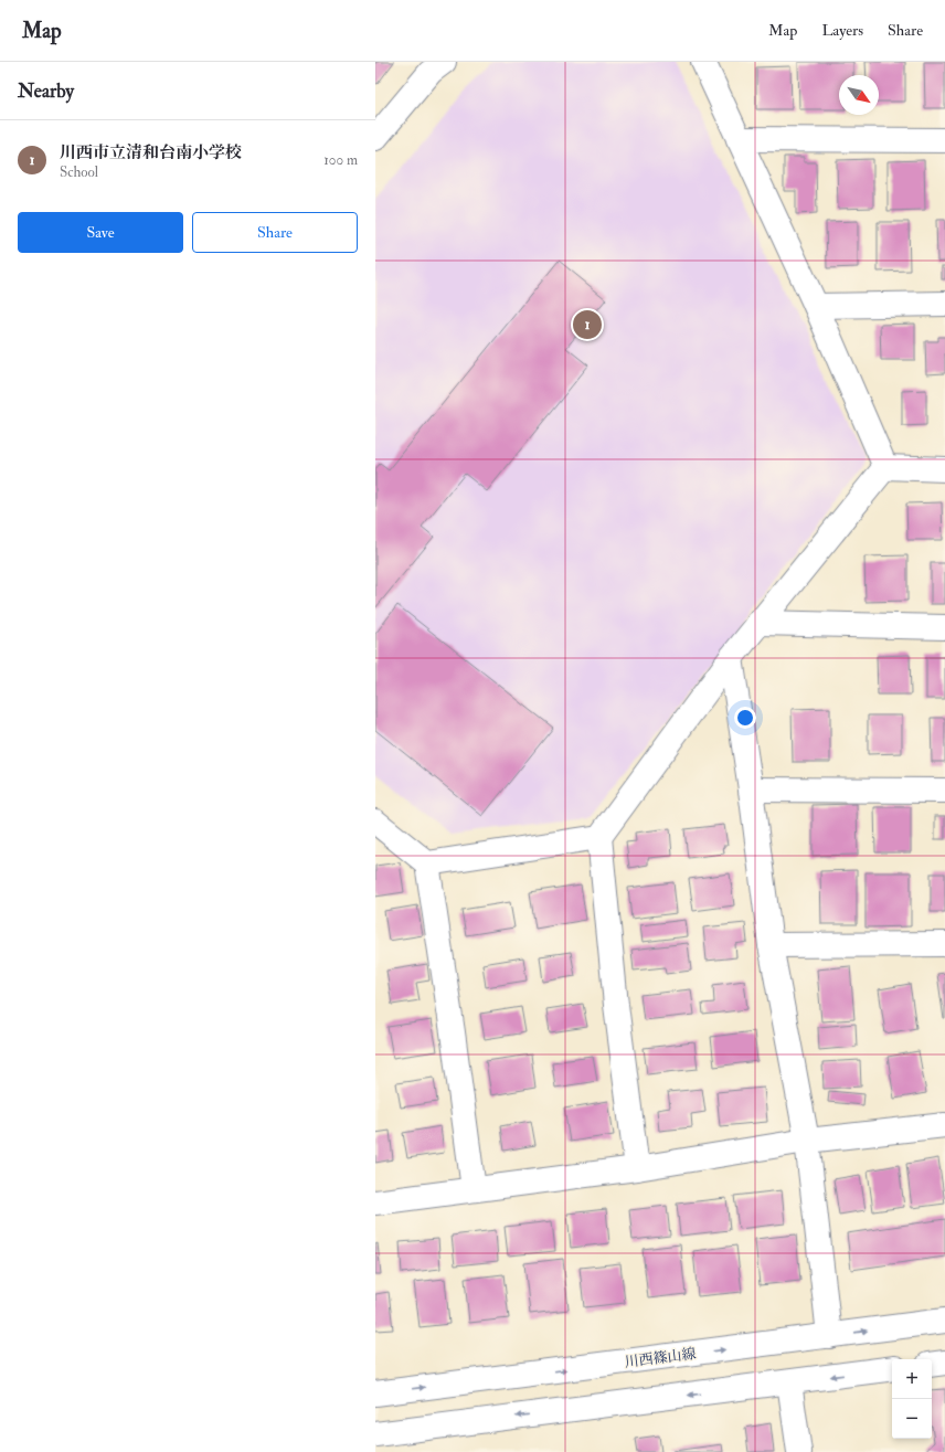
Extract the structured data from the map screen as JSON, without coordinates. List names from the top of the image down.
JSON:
{
  "streets": {
    "street": ["川西篠山線"]
  },
  "north": "bottom right",
  "page": {
    "header": "Map",
    "nav": ["Map", "Layers", "Share"],
    "heading": "Nearby",
    "list": [
      {
        "mark": "1",
        "name": "川西市立清和台南小学校",
        "note": "School",
        "value": "100 m"
      }
    ],
    "buttons": ["Save", "Share"],
    "pins": "1",
    "map_buttons": ["+", "−"]
  }
}
